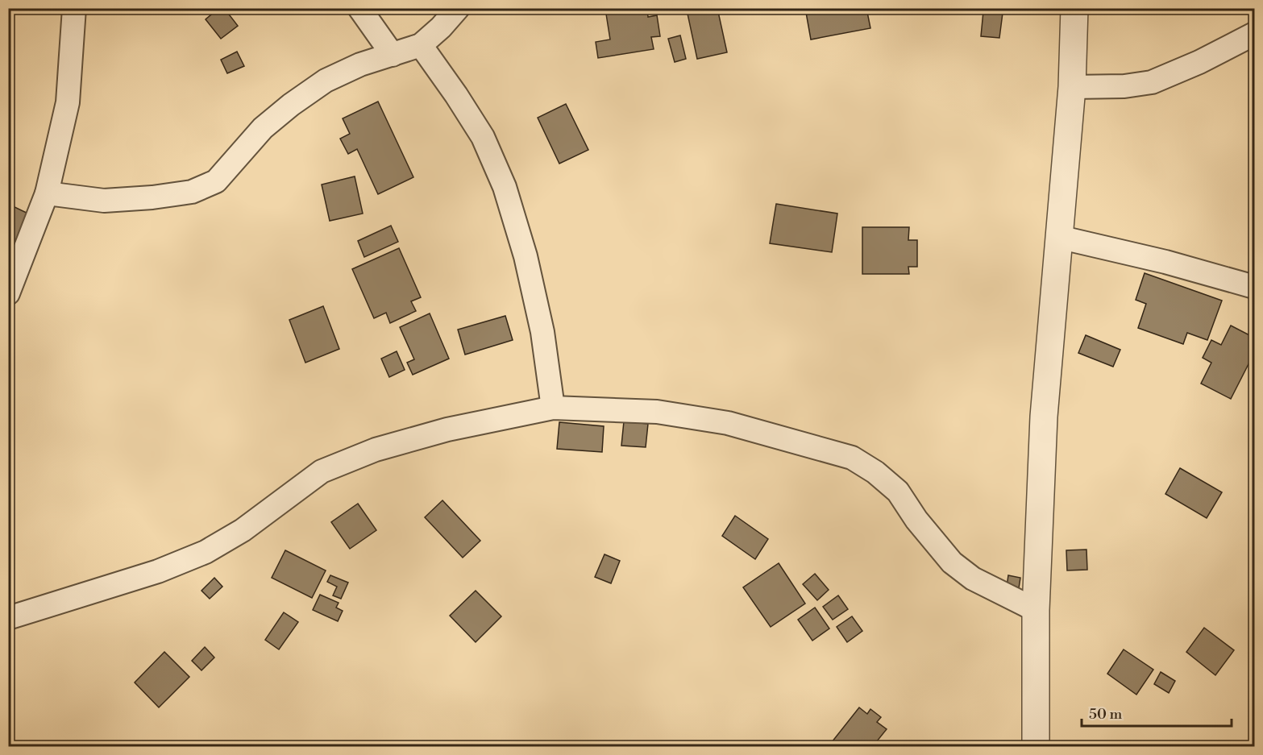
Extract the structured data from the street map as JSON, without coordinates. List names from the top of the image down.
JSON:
{
  "scale_bar": "50 m"
}
